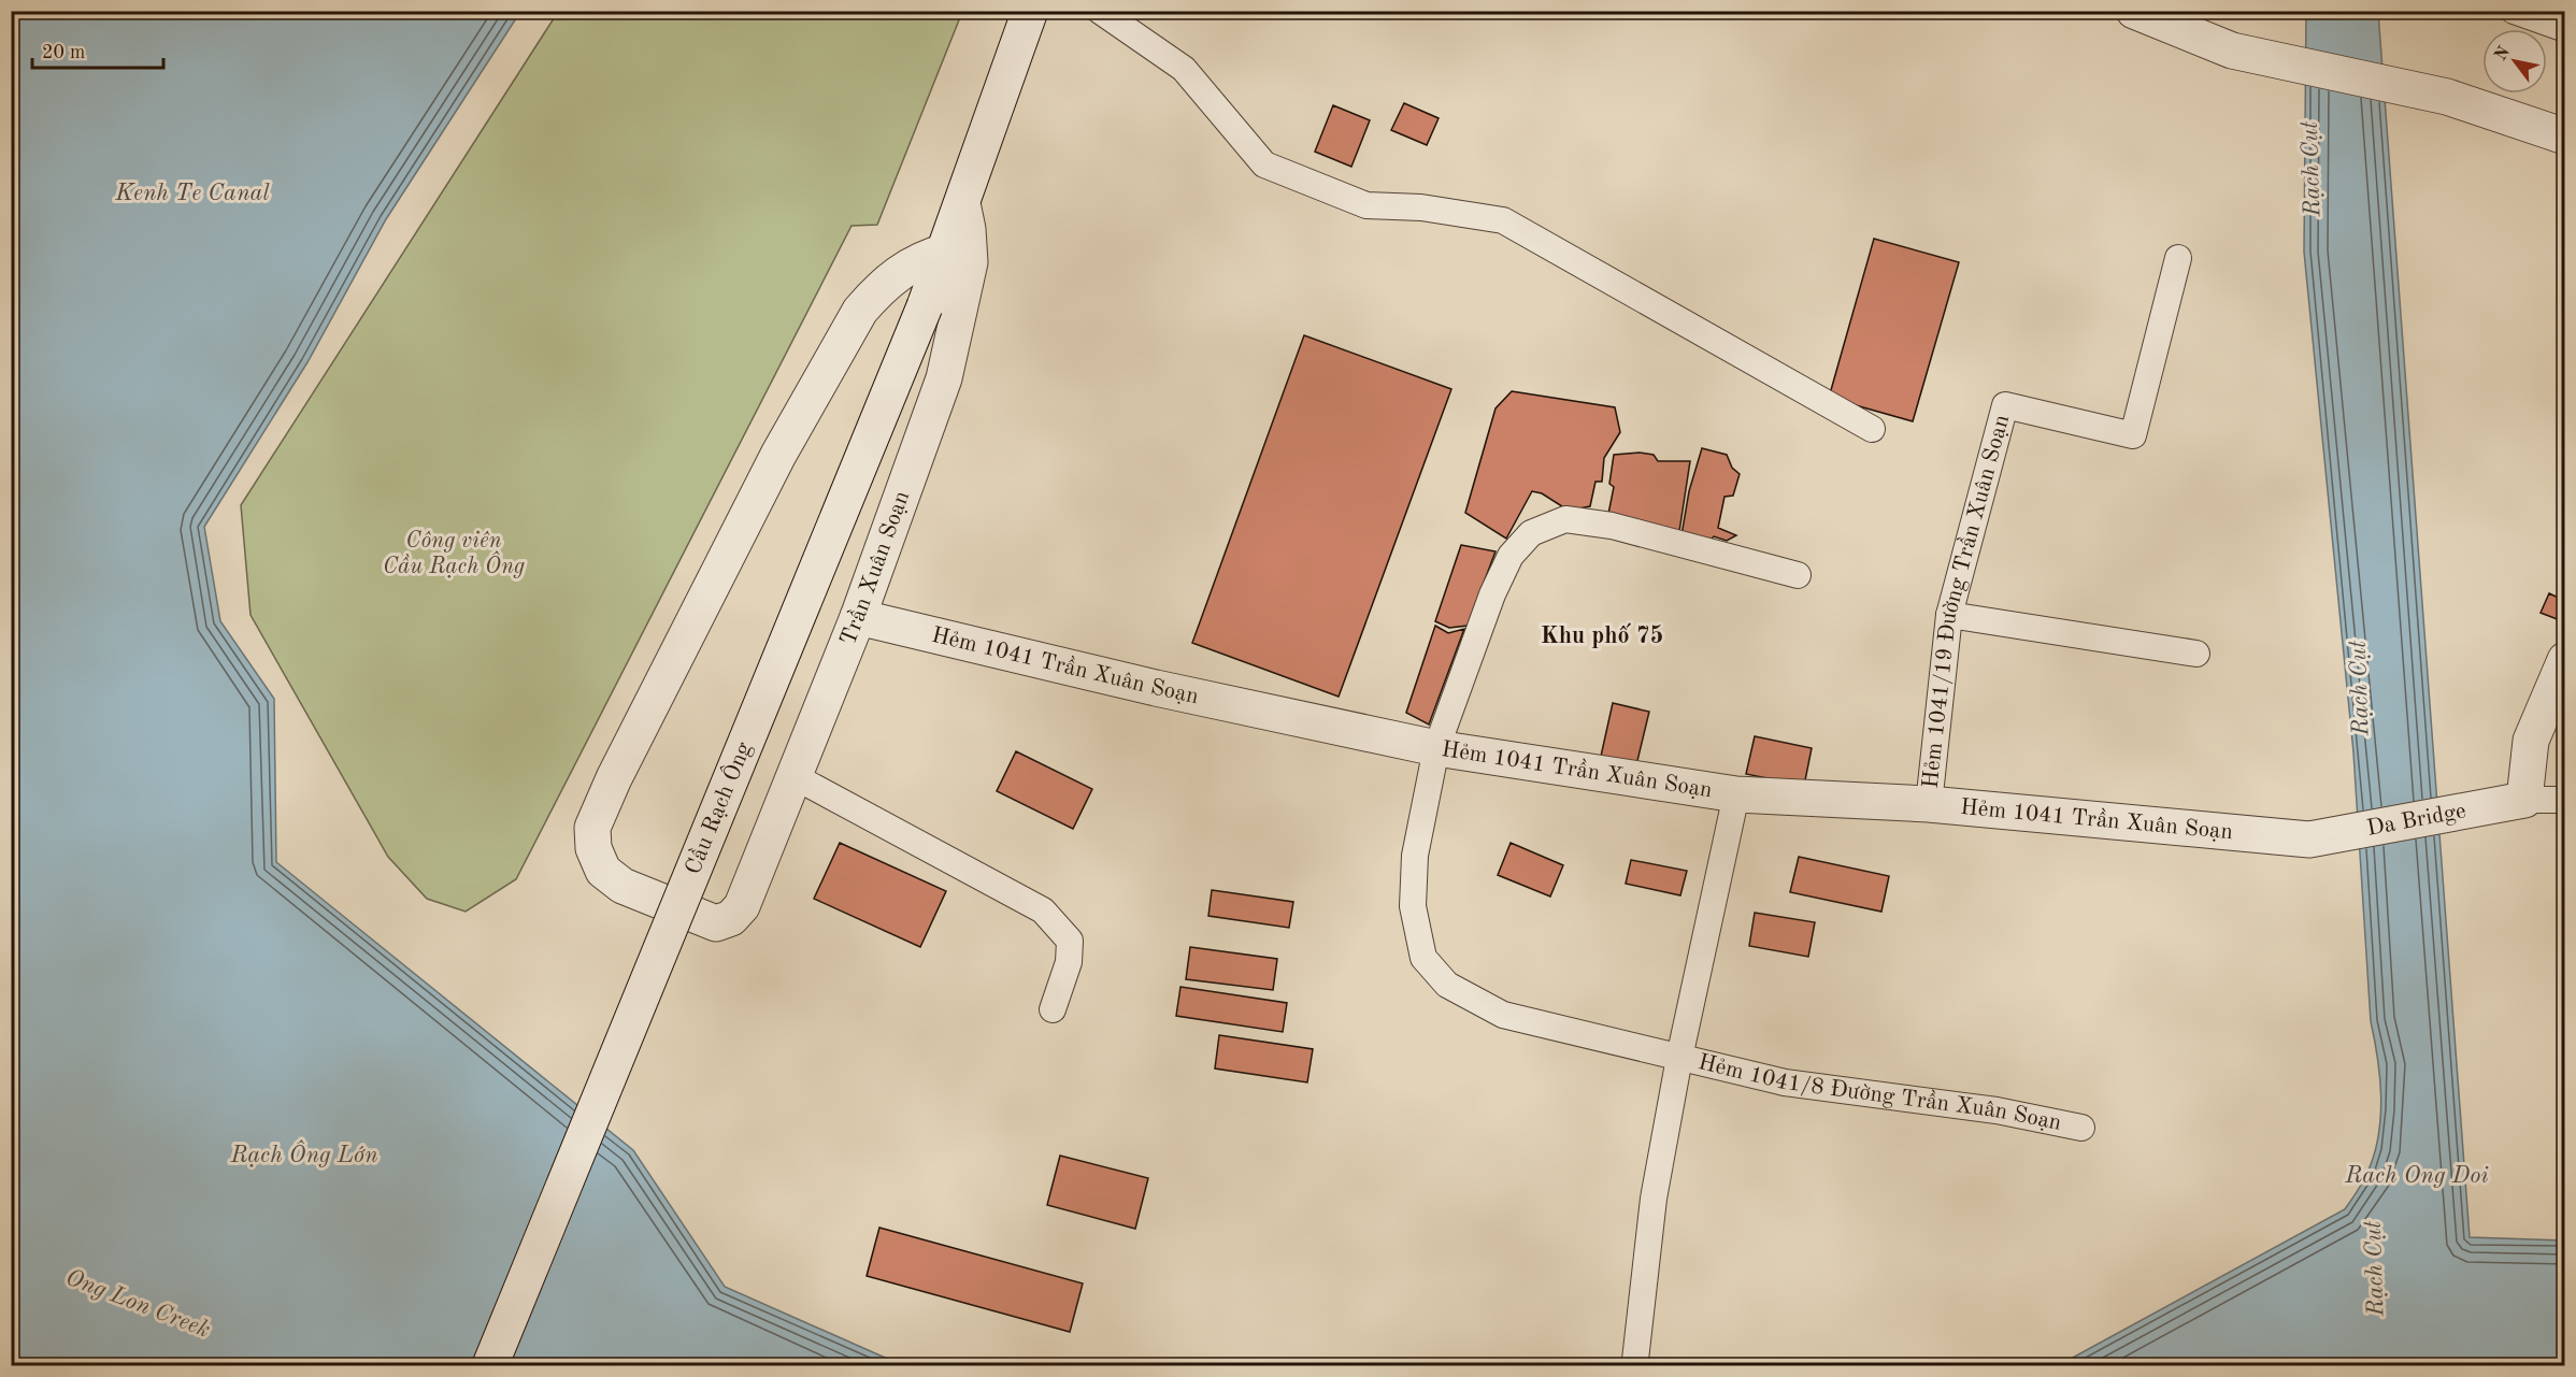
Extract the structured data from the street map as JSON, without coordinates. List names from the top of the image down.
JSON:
{
  "streets": {
    "street": [
      "Trần Xuân Soạn",
      "Hẻm 1041 Trần Xuân Soạn",
      "Cầu Rạch Ông",
      "Da Bridge"
    ],
    "lane": ["Hẻm 1041/19 Đường Trần Xuân Soạn", "Hẻm 1041/8 Đường Trần Xuân Soạn"]
  },
  "crossings": [
    ["Trần Xuân Soạn", "Hẻm 1041 Trần Xuân Soạn"],
    ["Trần Xuân Soạn", "Cầu Rạch Ông"],
    ["Hẻm 1041/19 Đường Trần Xuân Soạn", "Hẻm 1041 Trần Xuân Soạn"],
    ["Hẻm 1041 Trần Xuân Soạn", "Da Bridge"],
    ["Hẻm 1041 Trần Xuân Soạn", "Hẻm 1041/8 Đường Trần Xuân Soạn"]
  ],
  "districts": ["Khu phố 75"],
  "water": [
    "Rạch Cụt",
    "Kenh Te Canal",
    "Rạch Ông Lớn",
    "Rach Ong Doi",
    "Ong Lon Creek"
  ],
  "parks": ["Công viên Cầu Rạch Ông"],
  "scale_bar": "20 m",
  "north": "top left"
}
